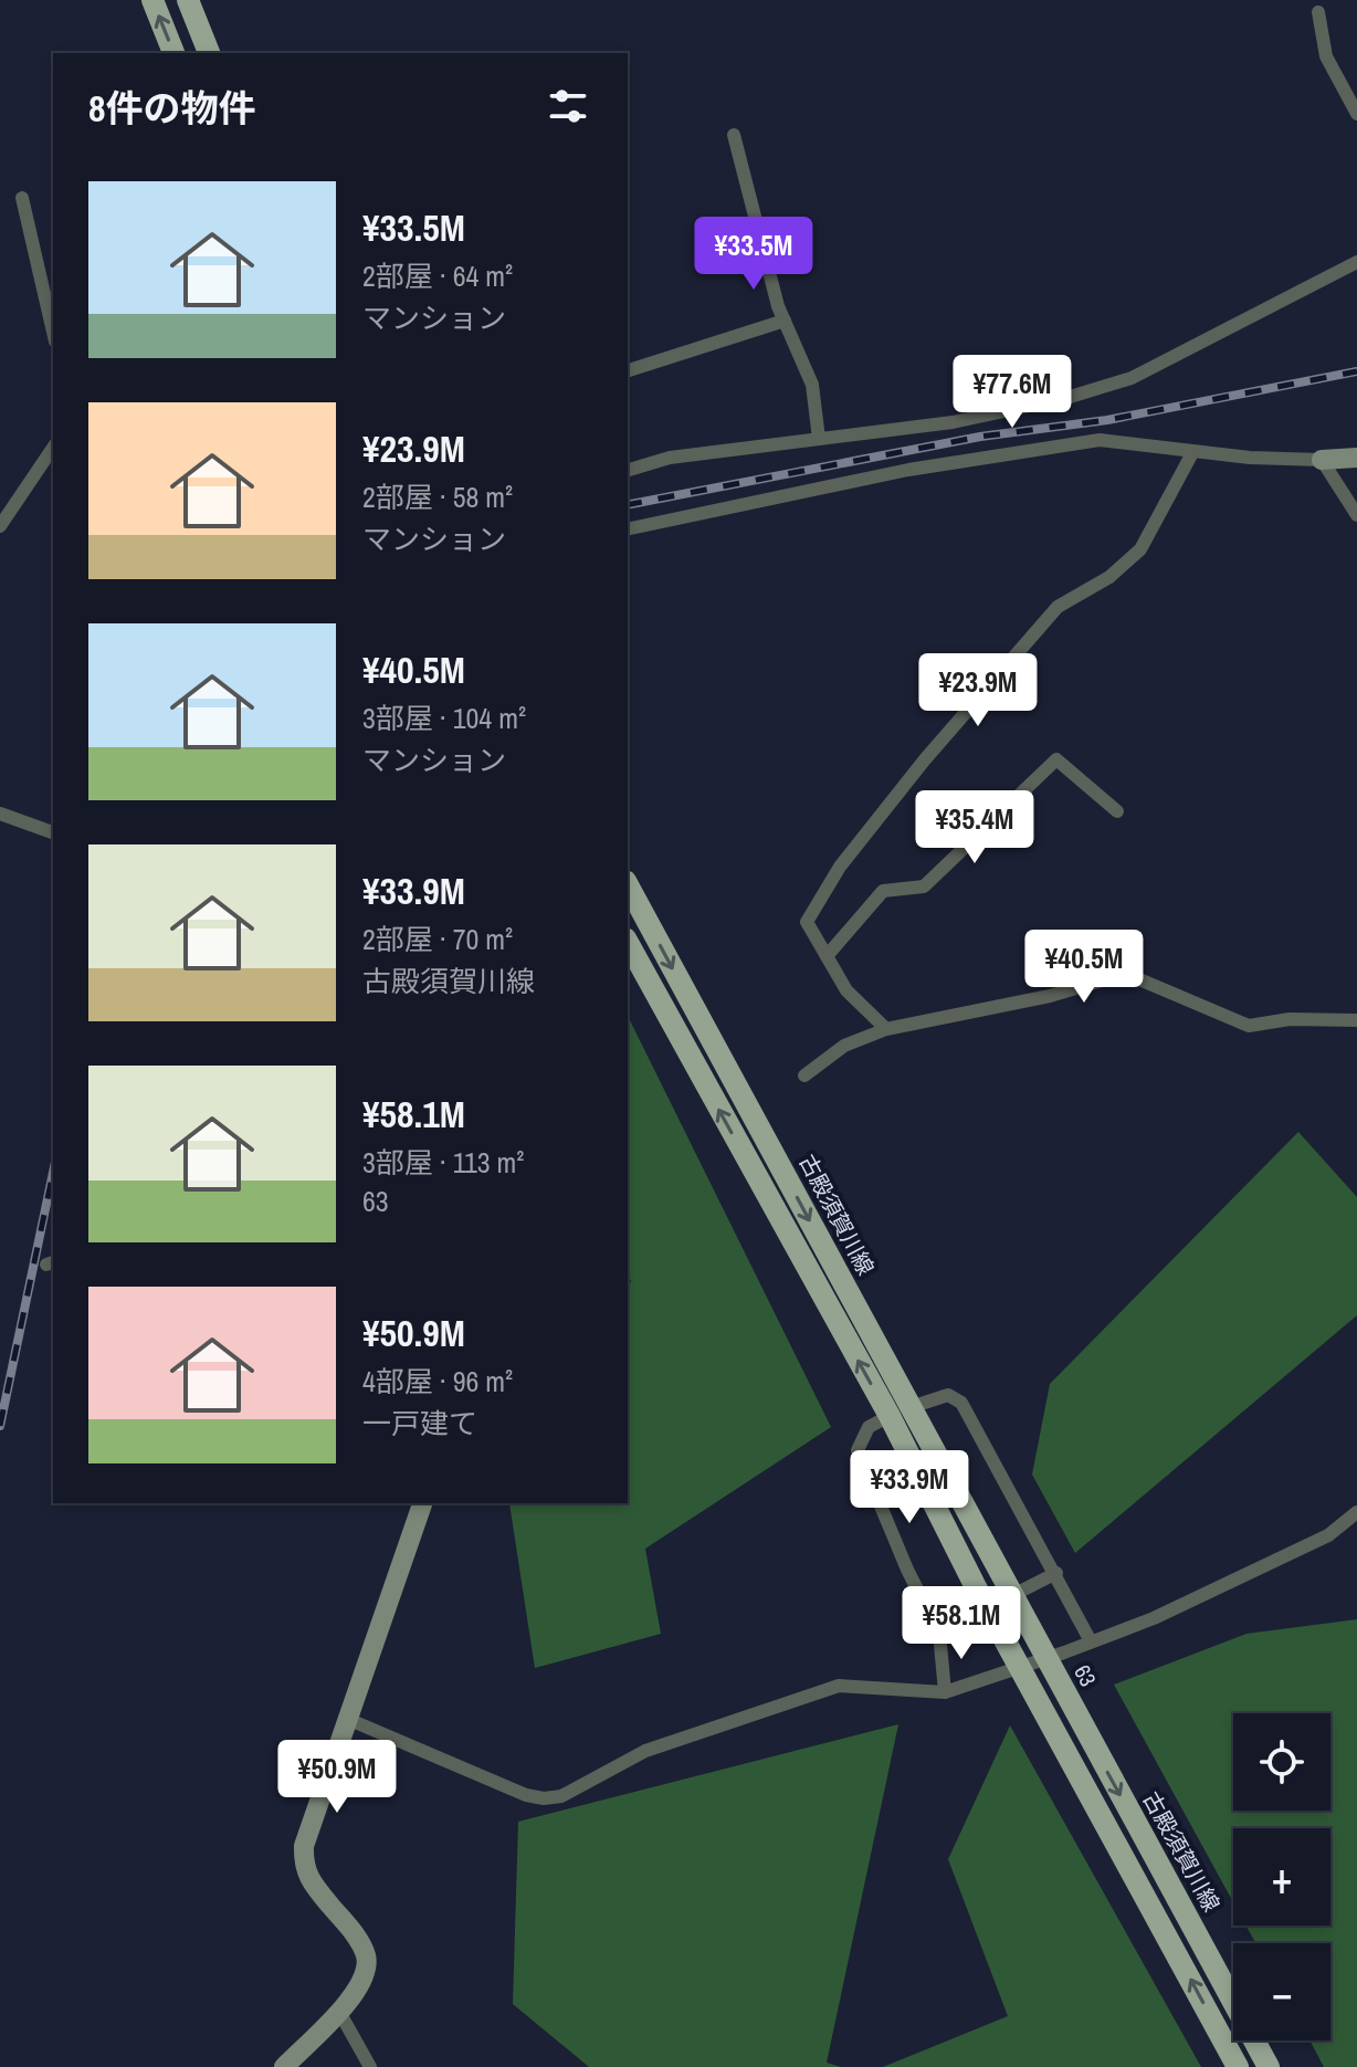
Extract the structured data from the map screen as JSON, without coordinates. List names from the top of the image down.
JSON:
{
  "streets": {
    "main road": ["古殿須賀川線", "63"]
  },
  "crossings": [
    ["古殿須賀川線", "63"]
  ],
  "page": {
    "heading": "8件の物件",
    "list": [
      {
        "name": "¥33.5M",
        "note": "2部屋 · 64 m² · マンション"
      },
      {
        "name": "¥23.9M",
        "note": "2部屋 · 58 m² · マンション"
      },
      {
        "name": "¥40.5M",
        "note": "3部屋 · 104 m² · マンション"
      },
      {
        "name": "¥33.9M",
        "note": "2部屋 · 70 m² · 古殿須賀川線"
      },
      {
        "name": "¥58.1M",
        "note": "3部屋 · 113 m² · 63"
      },
      {
        "name": "¥50.9M",
        "note": "4部屋 · 96 m² · 一戸建て"
      }
    ],
    "price": [
      "¥33.5M",
      "¥77.6M",
      "¥23.9M",
      "¥35.4M",
      "¥40.5M",
      "¥33.9M",
      "¥58.1M",
      "¥50.9M"
    ],
    "map_buttons": ["+", "−"]
  }
}
